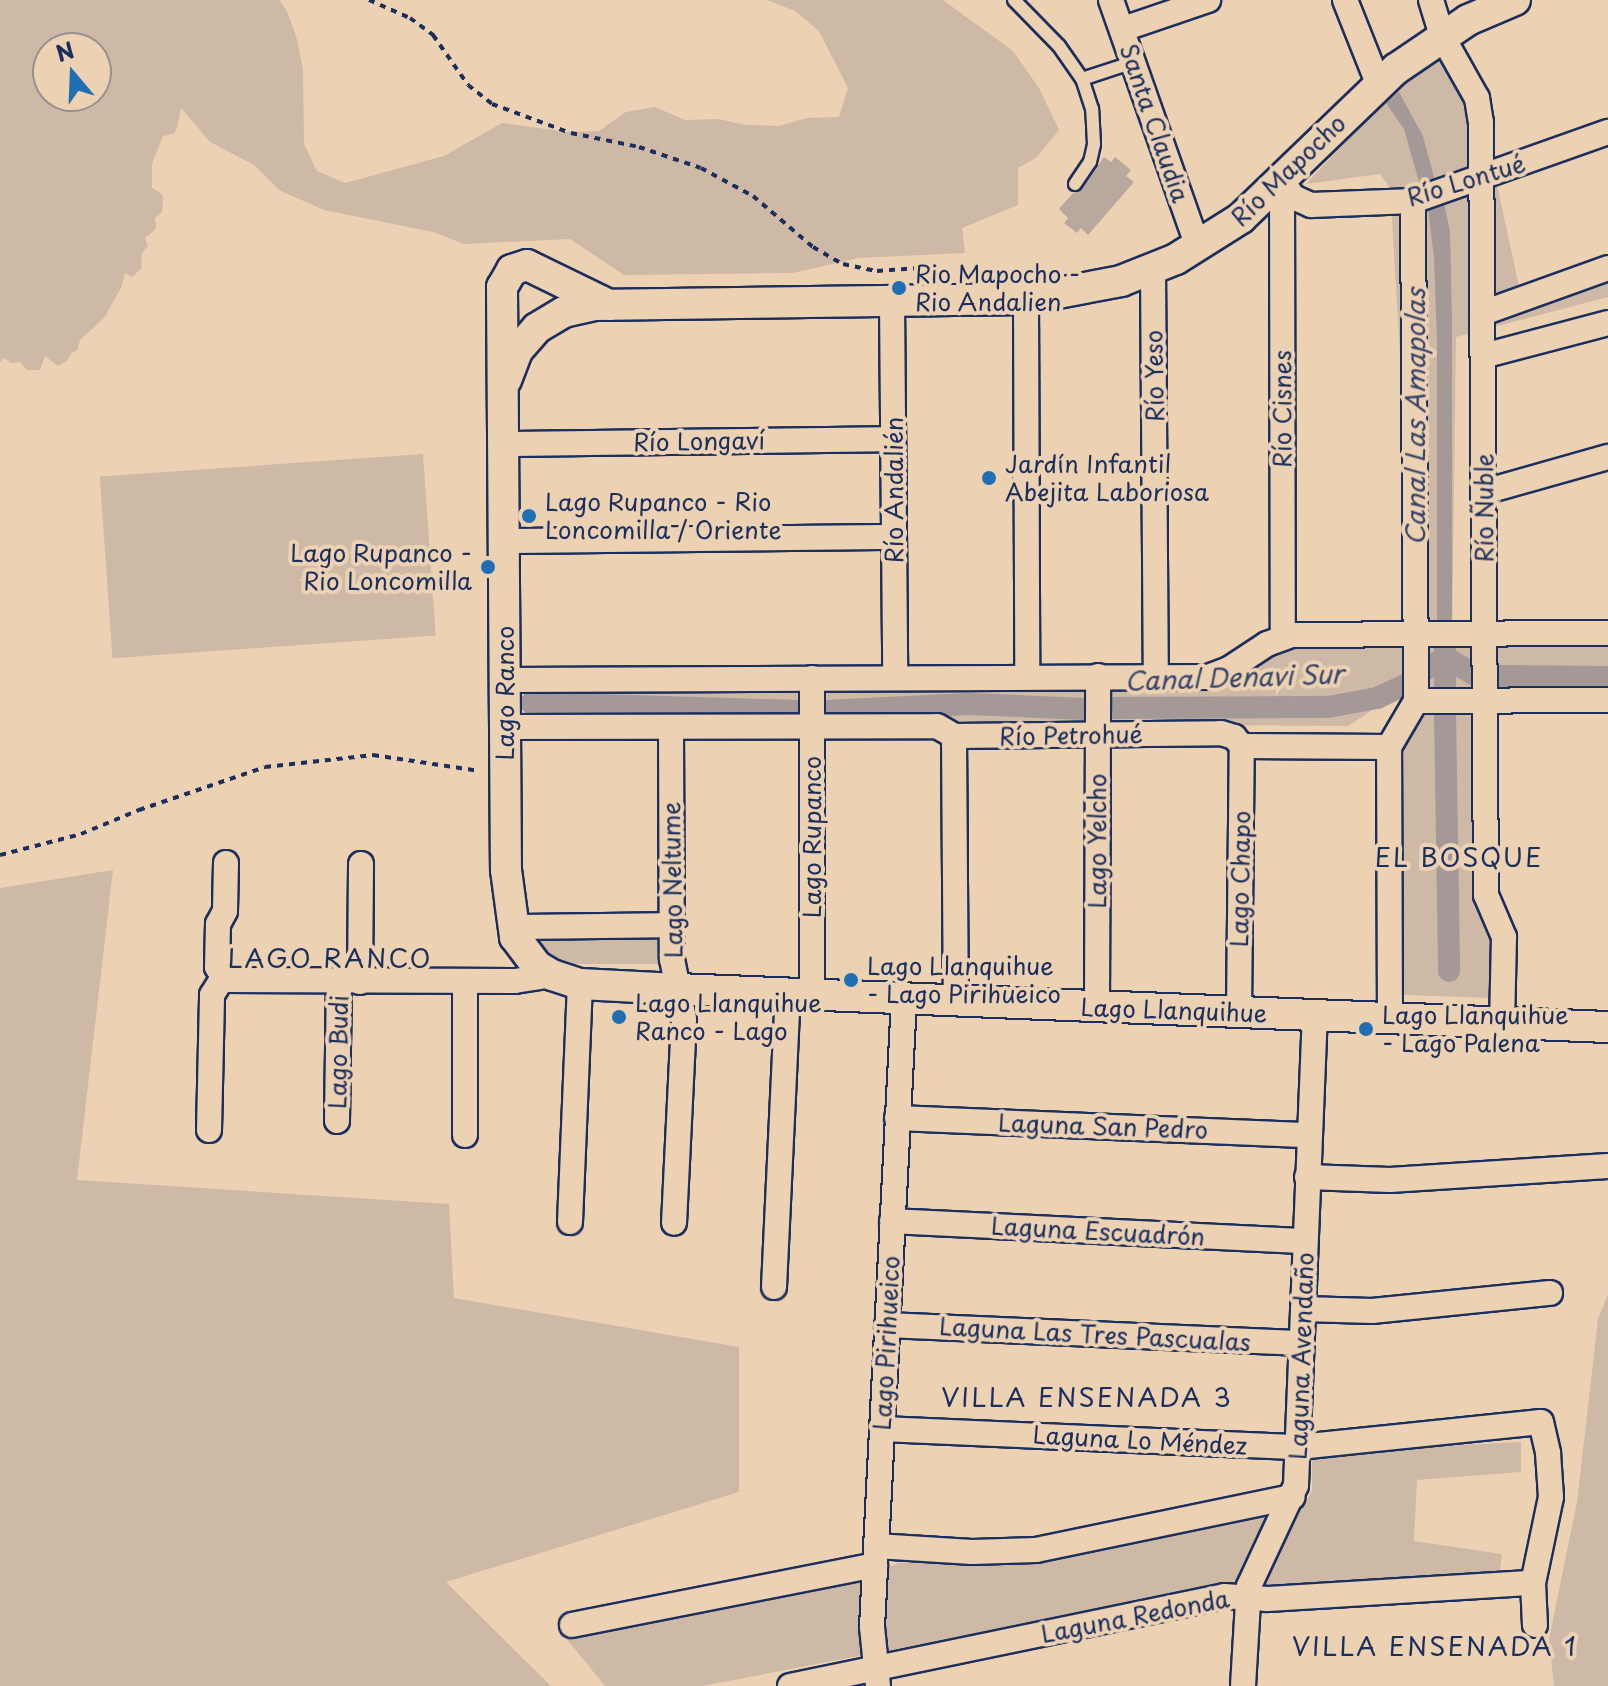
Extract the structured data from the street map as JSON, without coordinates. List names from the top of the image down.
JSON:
{
  "streets": {
    "street": [
      "Santa Claudia",
      "Río Mapocho",
      "Río Lontué",
      "Río Yeso",
      "Río Cisnes",
      "Río Longaví",
      "Río Andalién",
      "Río Ñuble",
      "Lago Ranco",
      "Río Petrohué",
      "Lago Rupanco",
      "Lago Yelcho",
      "Lago Chapo",
      "Lago Neltume",
      "Lago Llanquihue",
      "Lago Budi",
      "Laguna San Pedro",
      "Laguna Escuadrón",
      "Laguna Las Tres Pascualas",
      "Lago Pirihueico",
      "Laguna Avendaño",
      "Laguna Lo Méndez",
      "Laguna Redonda"
    ]
  },
  "crossings": [
    ["Santa Claudia", "Río Mapocho"],
    ["Río Mapocho", "Río Lontué"],
    ["Río Mapocho", "Río Yeso"],
    ["Río Mapocho", "Río Cisnes"],
    ["Río Mapocho", "Río Andalién"],
    ["Río Mapocho", "Río Ñuble"],
    ["Río Mapocho", "Lago Ranco"],
    ["Río Lontué", "Río Cisnes"],
    ["Río Lontué", "Río Ñuble"],
    ["Río Longaví", "Río Andalién"],
    ["Río Longaví", "Lago Ranco"],
    ["Río Ñuble", "Lago Llanquihue"],
    ["Lago Ranco", "Río Petrohué"],
    ["Lago Ranco", "Lago Llanquihue"],
    ["Río Petrohué", "Lago Rupanco"],
    ["Río Petrohué", "Lago Yelcho"],
    ["Río Petrohué", "Lago Chapo"],
    ["Río Petrohué", "Lago Neltume"],
    ["Lago Rupanco", "Lago Llanquihue"],
    ["Lago Yelcho", "Lago Llanquihue"],
    ["Lago Chapo", "Lago Llanquihue"],
    ["Lago Neltume", "Lago Llanquihue"],
    ["Lago Llanquihue", "Lago Budi"],
    ["Lago Llanquihue", "Lago Pirihueico"],
    ["Lago Llanquihue", "Laguna Avendaño"],
    ["Laguna San Pedro", "Lago Pirihueico"],
    ["Laguna San Pedro", "Laguna Avendaño"],
    ["Laguna Escuadrón", "Lago Pirihueico"],
    ["Laguna Escuadrón", "Laguna Avendaño"],
    ["Laguna Las Tres Pascualas", "Lago Pirihueico"],
    ["Laguna Las Tres Pascualas", "Laguna Avendaño"],
    ["Lago Pirihueico", "Laguna Lo Méndez"],
    ["Lago Pirihueico", "Laguna Redonda"],
    ["Laguna Avendaño", "Laguna Lo Méndez"],
    ["Laguna Avendaño", "Laguna Redonda"],
    ["Laguna Lo Méndez", "Laguna Redonda"]
  ],
  "districts": [
    "EL BOSQUE",
    "LAGO RANCO",
    "VILLA ENSENADA 3",
    "VILLA ENSENADA 1"
  ],
  "water": ["Canal Las Amapolas", "Canal Denavi Sur"],
  "places": [
    "Rio Mapocho - Rio Andalien",
    "Jardín Infantil Abejita Laboriosa",
    "Lago Rupanco - Rio Loncomilla / Oriente",
    "Lago Rupanco - Rio Loncomilla",
    "Lago Llanquihue - Lago Pirihueico",
    "Lago Llanquihue Ranco - Lago",
    "Lago Llanquihue - Lago Palena"
  ],
  "north": "top"
}
